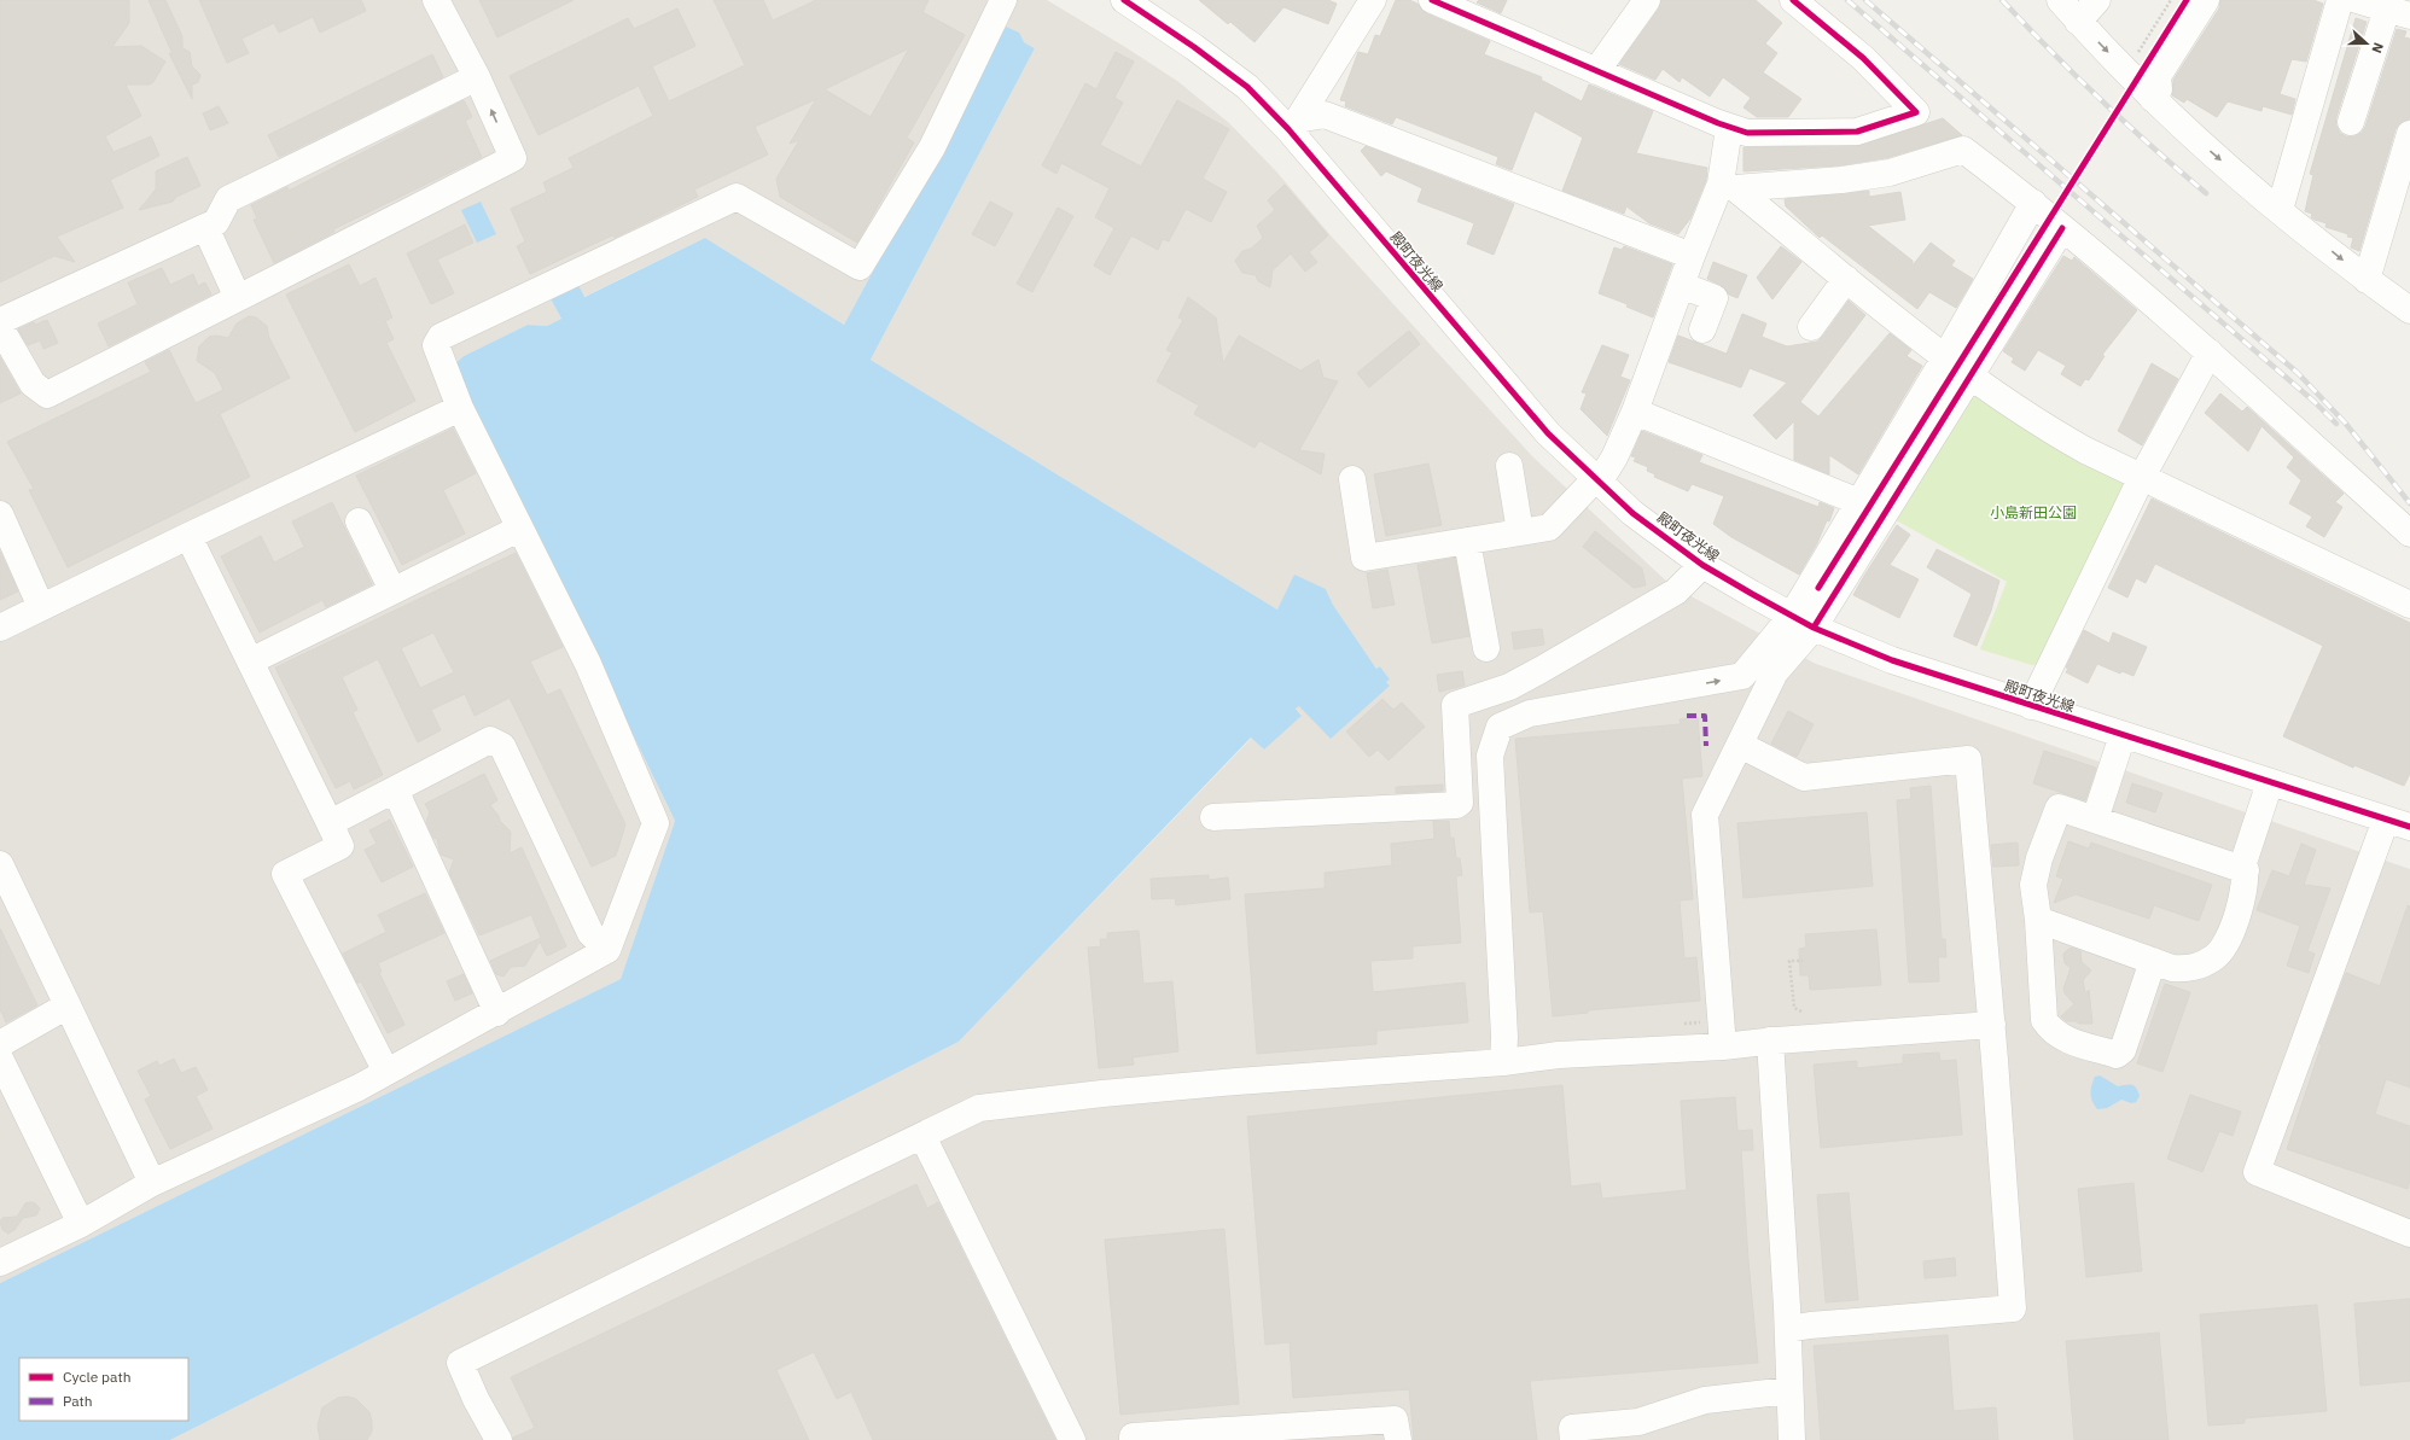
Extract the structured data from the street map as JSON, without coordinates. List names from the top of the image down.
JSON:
{
  "streets": {
    "street": ["殿町夜光線"]
  },
  "parks": ["小島新田公園"],
  "legend": ["Cycle path", "Path"],
  "north": "right"
}
